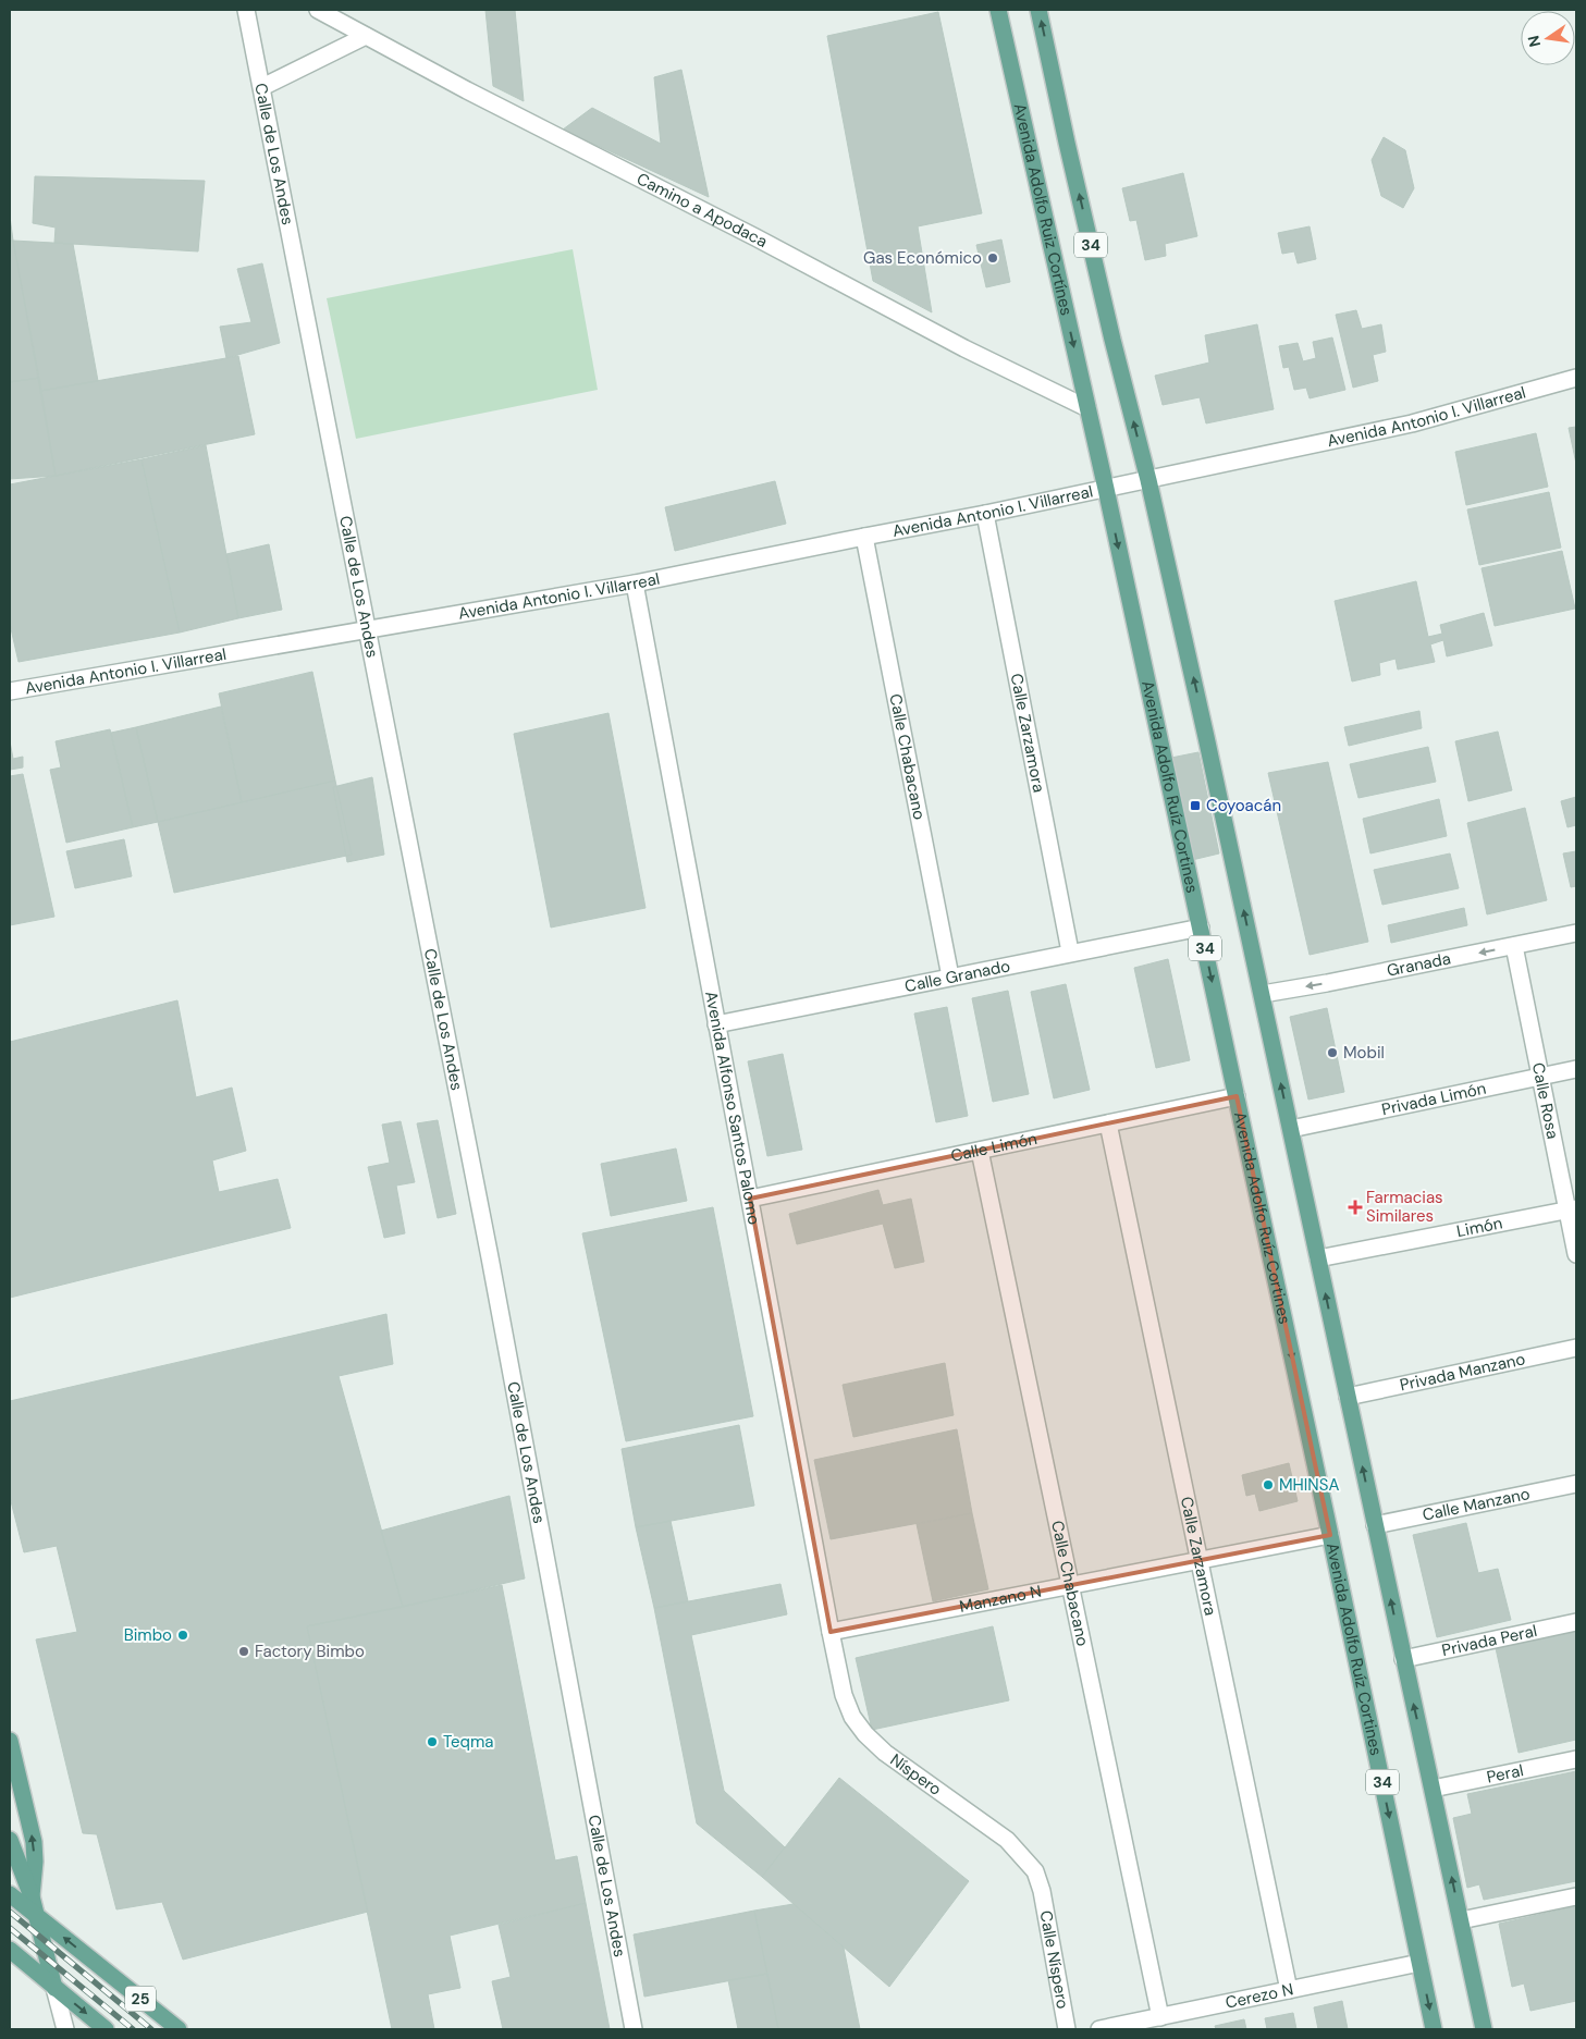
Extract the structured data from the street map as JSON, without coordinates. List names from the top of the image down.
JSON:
{
  "streets": {
    "main road": [
      "Avenida Adolfo Ruiz Cortínes",
      "34",
      "Avenida Adolfo Ruíz Cortines",
      "25"
    ],
    "street": [
      "Calle de Los Andes",
      "Camino a Apodaca",
      "Avenida Antonio I. Villarreal",
      "Calle Zarzamora",
      "Calle Chabacano",
      "Granada",
      "Calle Granado",
      "Privada Limón",
      "Calle Rosa",
      "Avenida Alfonso Santos Palomo",
      "Calle Limón",
      "Limón",
      "Privada Manzano",
      "Calle Manzano",
      "Manzano N",
      "Privada Peral",
      "Peral",
      "Níspero",
      "Calle Níspero",
      "Cerezo N"
    ]
  },
  "crossings": [
    ["Calle de Los Andes", "Avenida Antonio I. Villarreal"],
    ["Avenida Adolfo Ruiz Cortínes", "Camino a Apodaca"],
    ["Avenida Adolfo Ruiz Cortínes", "Avenida Adolfo Ruíz Cortines"],
    ["Camino a Apodaca", "Avenida Adolfo Ruíz Cortines"],
    ["34", "Avenida Antonio I. Villarreal"],
    ["34", "Granada"],
    ["34", "Privada Limón"],
    ["34", "Limón"],
    ["34", "Privada Manzano"],
    ["34", "Calle Manzano"],
    ["34", "Privada Peral"],
    ["34", "Peral"],
    ["Avenida Antonio I. Villarreal", "Calle Zarzamora"],
    ["Avenida Antonio I. Villarreal", "Calle Chabacano"],
    ["Avenida Antonio I. Villarreal", "Avenida Adolfo Ruíz Cortines"],
    ["Avenida Antonio I. Villarreal", "Avenida Alfonso Santos Palomo"],
    ["Calle Zarzamora", "Calle Granado"],
    ["Calle Zarzamora", "Calle Limón"],
    ["Calle Zarzamora", "Manzano N"],
    ["Calle Zarzamora", "Cerezo N"],
    ["Calle Chabacano", "Calle Granado"],
    ["Calle Chabacano", "Calle Limón"],
    ["Calle Chabacano", "Manzano N"],
    ["Calle Chabacano", "Cerezo N"],
    ["Avenida Adolfo Ruíz Cortines", "Calle Granado"],
    ["Avenida Adolfo Ruíz Cortines", "Calle Limón"],
    ["Avenida Adolfo Ruíz Cortines", "Manzano N"],
    ["Avenida Adolfo Ruíz Cortines", "Cerezo N"],
    ["Granada", "Calle Rosa"],
    ["Calle Granado", "Avenida Alfonso Santos Palomo"],
    ["Privada Limón", "Calle Rosa"],
    ["Calle Rosa", "Limón"],
    ["Avenida Alfonso Santos Palomo", "Calle Limón"],
    ["Avenida Alfonso Santos Palomo", "Manzano N"],
    ["Avenida Alfonso Santos Palomo", "Níspero"],
    ["Manzano N", "Níspero"],
    ["Níspero", "Calle Níspero"]
  ],
  "one_way": ["Granada"],
  "places": {
    "other": [
      "Gas Económico",
      "Mobil",
      "MHINSA",
      "Bimbo",
      "Factory Bimbo",
      "Teqma"
    ],
    "transit": ["Coyoacán"],
    "health": ["Farmacias Similares"]
  },
  "north": "left"
}
